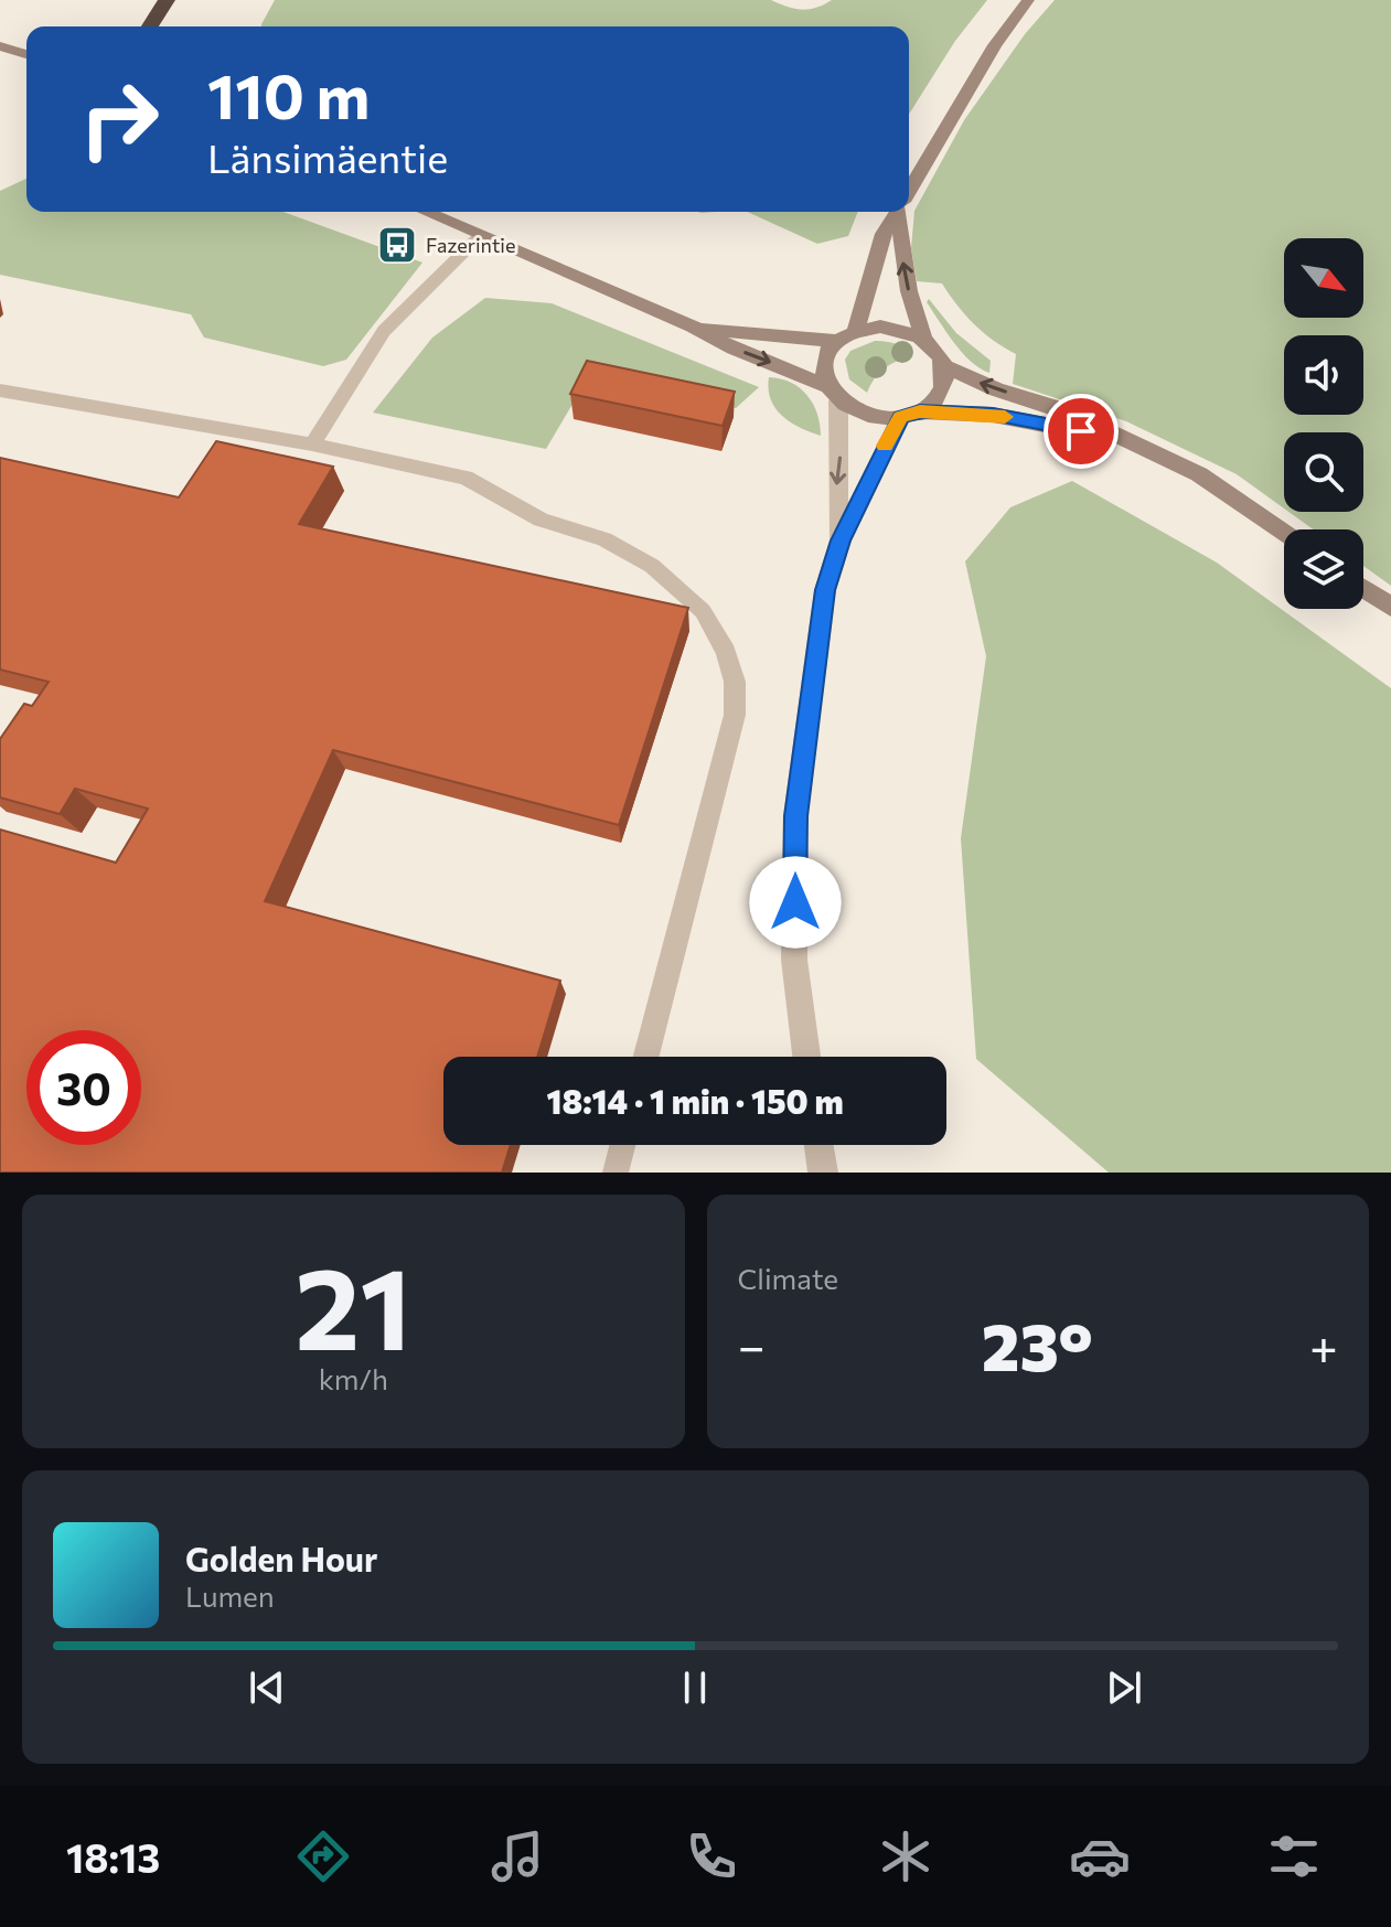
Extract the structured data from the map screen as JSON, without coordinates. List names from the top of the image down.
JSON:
{
  "places": {
    "bus stop": ["Fazerintie"]
  },
  "north": "bottom right",
  "page": {
    "turn": ["110 m", "Länsimäentie"],
    "limit": "30",
    "trip": "18:14 · 1 min · 150 m",
    "tile": [
      ["21", "km/h"],
      "Climate"
    ],
    "heat": ["−", "23°", "+"],
    "song": ["Golden Hour", "Lumen"],
    "tabs": "18:13"
  }
}
